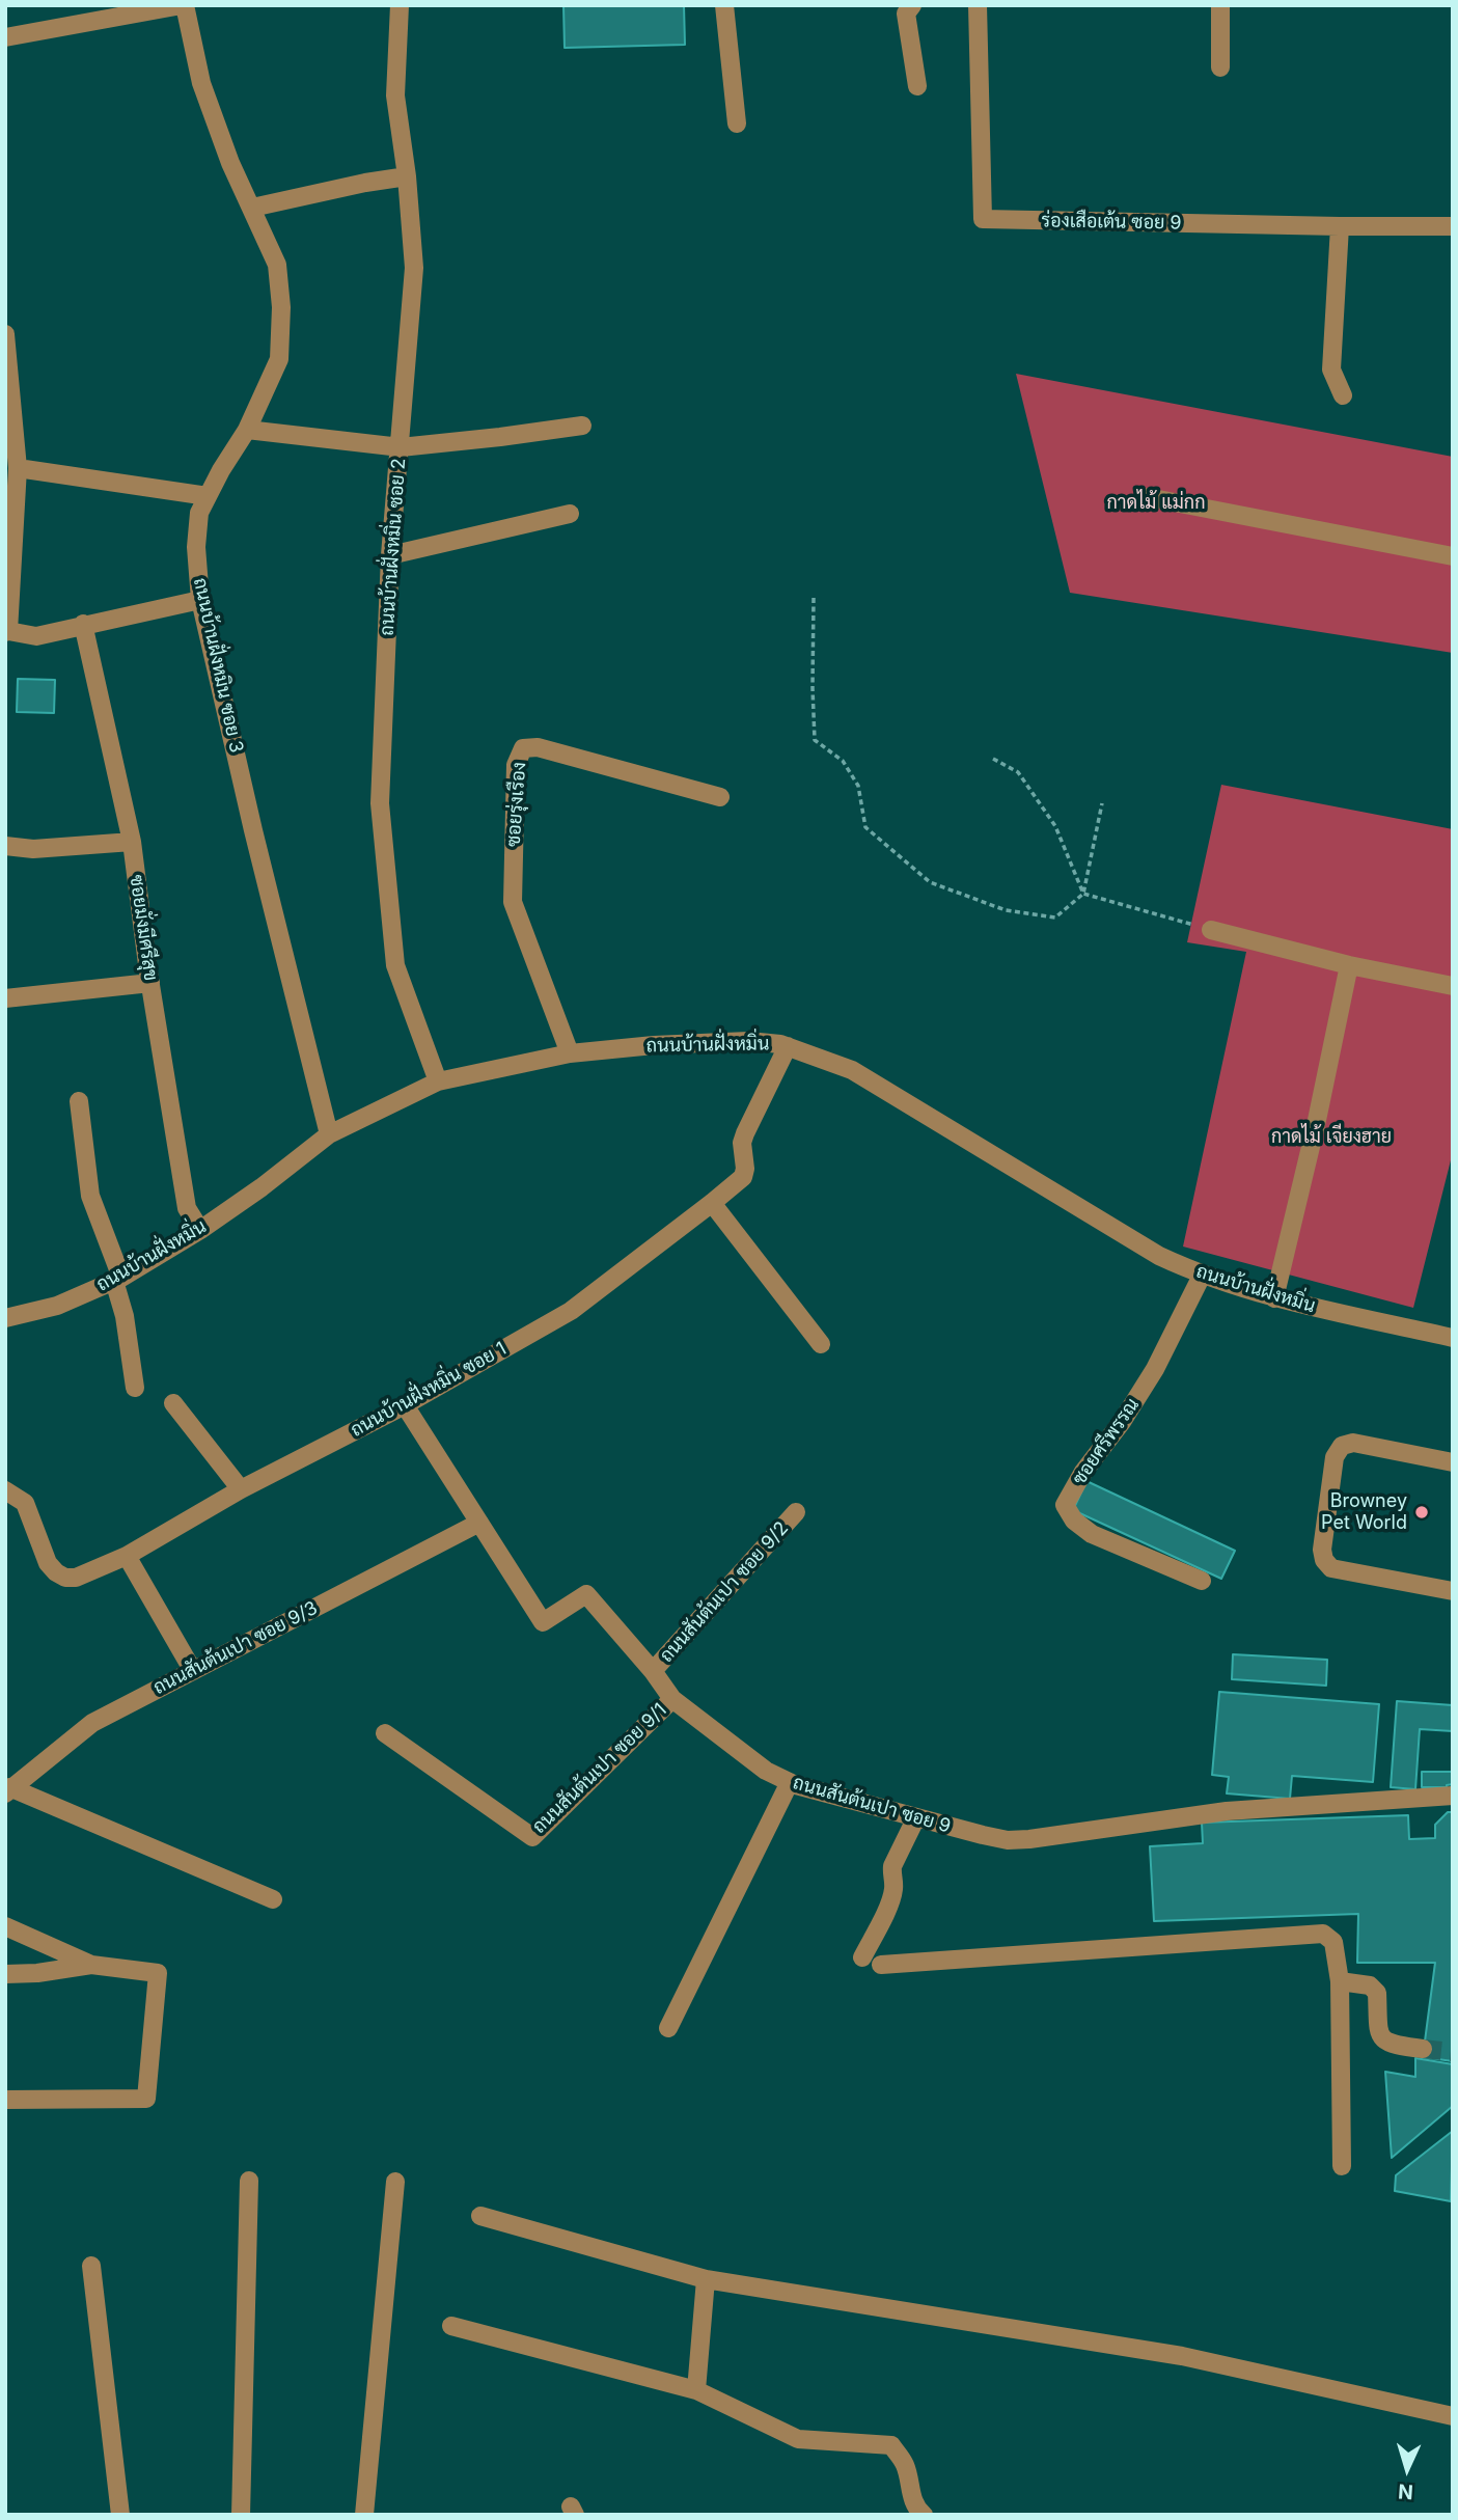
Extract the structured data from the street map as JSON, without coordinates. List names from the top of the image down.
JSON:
{
  "streets": {
    "street": [
      "ร่องเสือเต้น ซอย 9",
      "ถนนบ้านฝั่งหมิ่น ซอย 2",
      "ถนนบ้านฝั่งหมิน ซอย 3",
      "ซอยรุ่งเรือง",
      "ซอยมั่งมีศรีสุข",
      "ถนนบ้านฝั่งหมิ่น",
      "ถนนบ้านฝั่งหมิ่น ซอย 1",
      "ซอยศรีพรรณ",
      "ถนนสันต้นเปา ซอย 9/2",
      "ถนนสันต้นเปา ซอย 9/3",
      "ถนนสันต้นเปา ซอย 9/1",
      "ถนนสันต้นเปา ซอย 9"
    ]
  },
  "crossings": [
    ["ถนนบ้านฝั่งหมิ่น ซอย 2", "ถนนบ้านฝั่งหมิ่น"],
    ["ถนนบ้านฝั่งหมิน ซอย 3", "ถนนบ้านฝั่งหมิ่น"],
    ["ซอยรุ่งเรือง", "ถนนบ้านฝั่งหมิ่น"],
    ["ซอยมั่งมีศรีสุข", "ถนนบ้านฝั่งหมิ่น"],
    ["ถนนบ้านฝั่งหมิ่น", "ถนนบ้านฝั่งหมิ่น ซอย 1"],
    ["ถนนบ้านฝั่งหมิ่น", "ซอยศรีพรรณ"],
    ["ถนนบ้านฝั่งหมิ่น ซอย 1", "ถนนสันต้นเปา ซอย 9"],
    ["ถนนสันต้นเปา ซอย 9/2", "ถนนสันต้นเปา ซอย 9"],
    ["ถนนสันต้นเปา ซอย 9/3", "ถนนสันต้นเปา ซอย 9"],
    ["ถนนสันต้นเปา ซอย 9/1", "ถนนสันต้นเปา ซอย 9"]
  ],
  "parks": ["กาดไม้ แม่กก", "กาดไม้ เจียงฮาย"],
  "places": ["Browney Pet World"],
  "north": "bottom"
}
